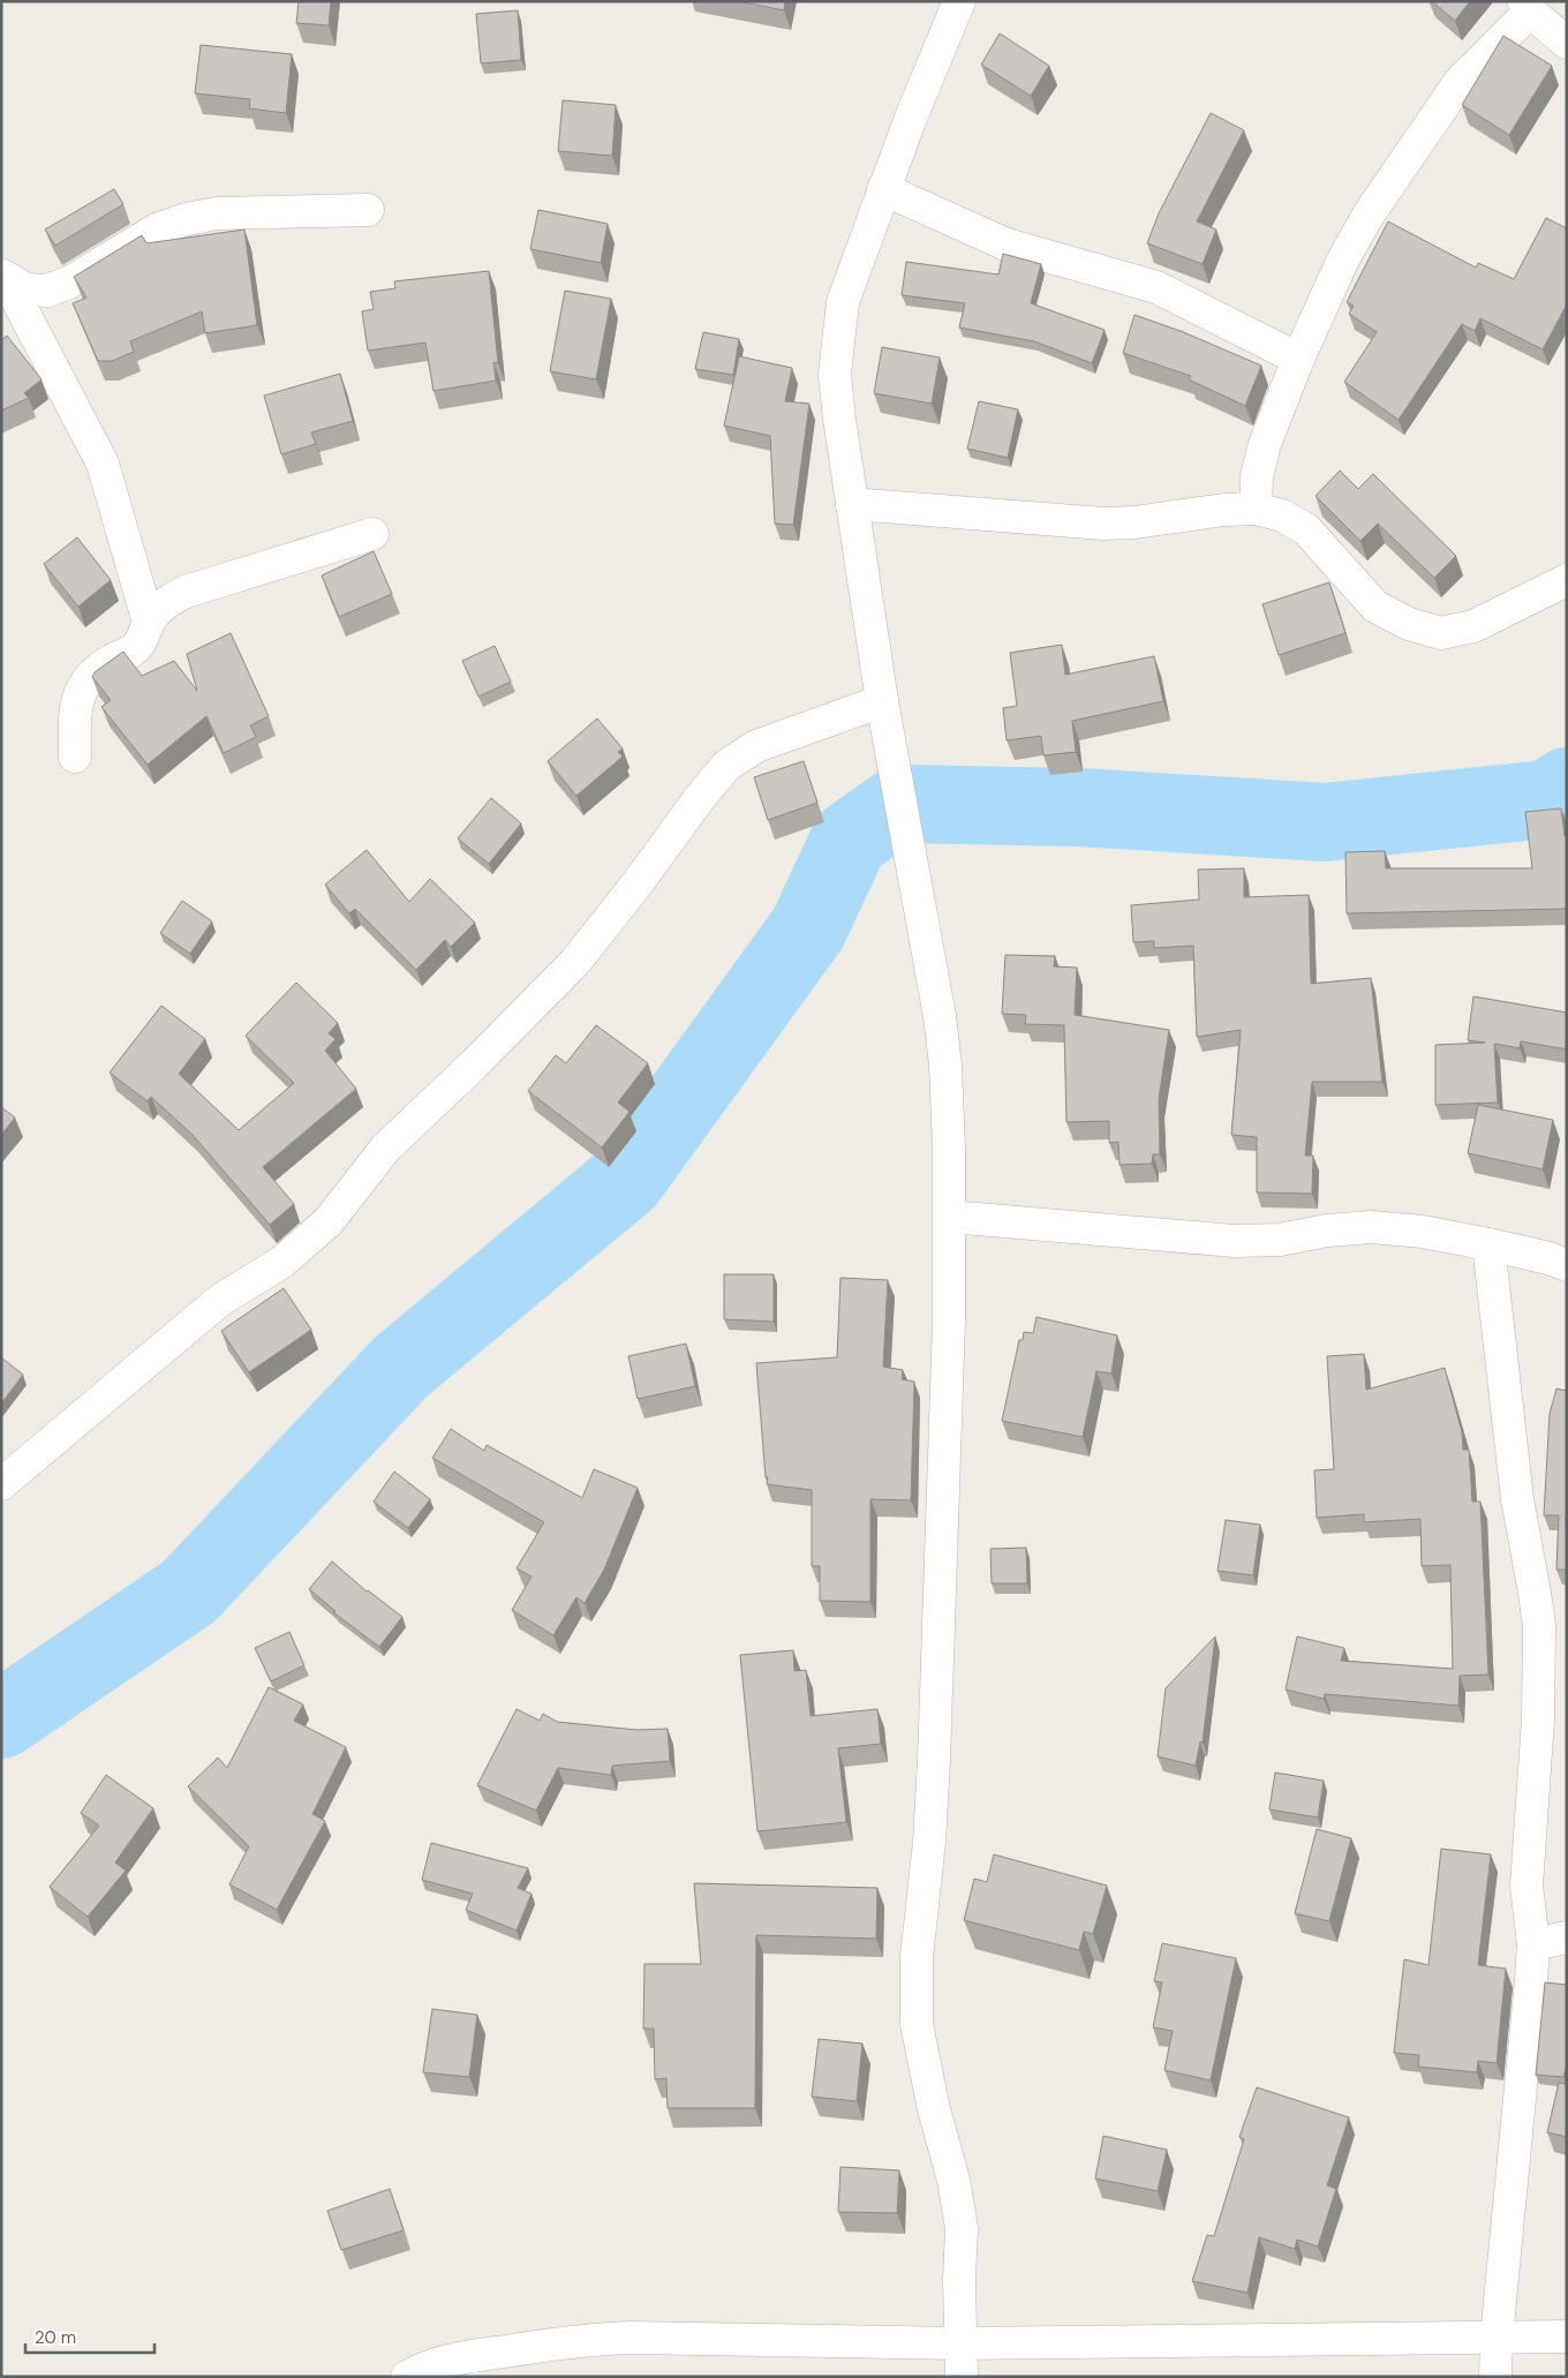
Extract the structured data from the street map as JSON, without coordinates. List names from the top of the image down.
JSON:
{
  "scale_bar": "20 m"
}
